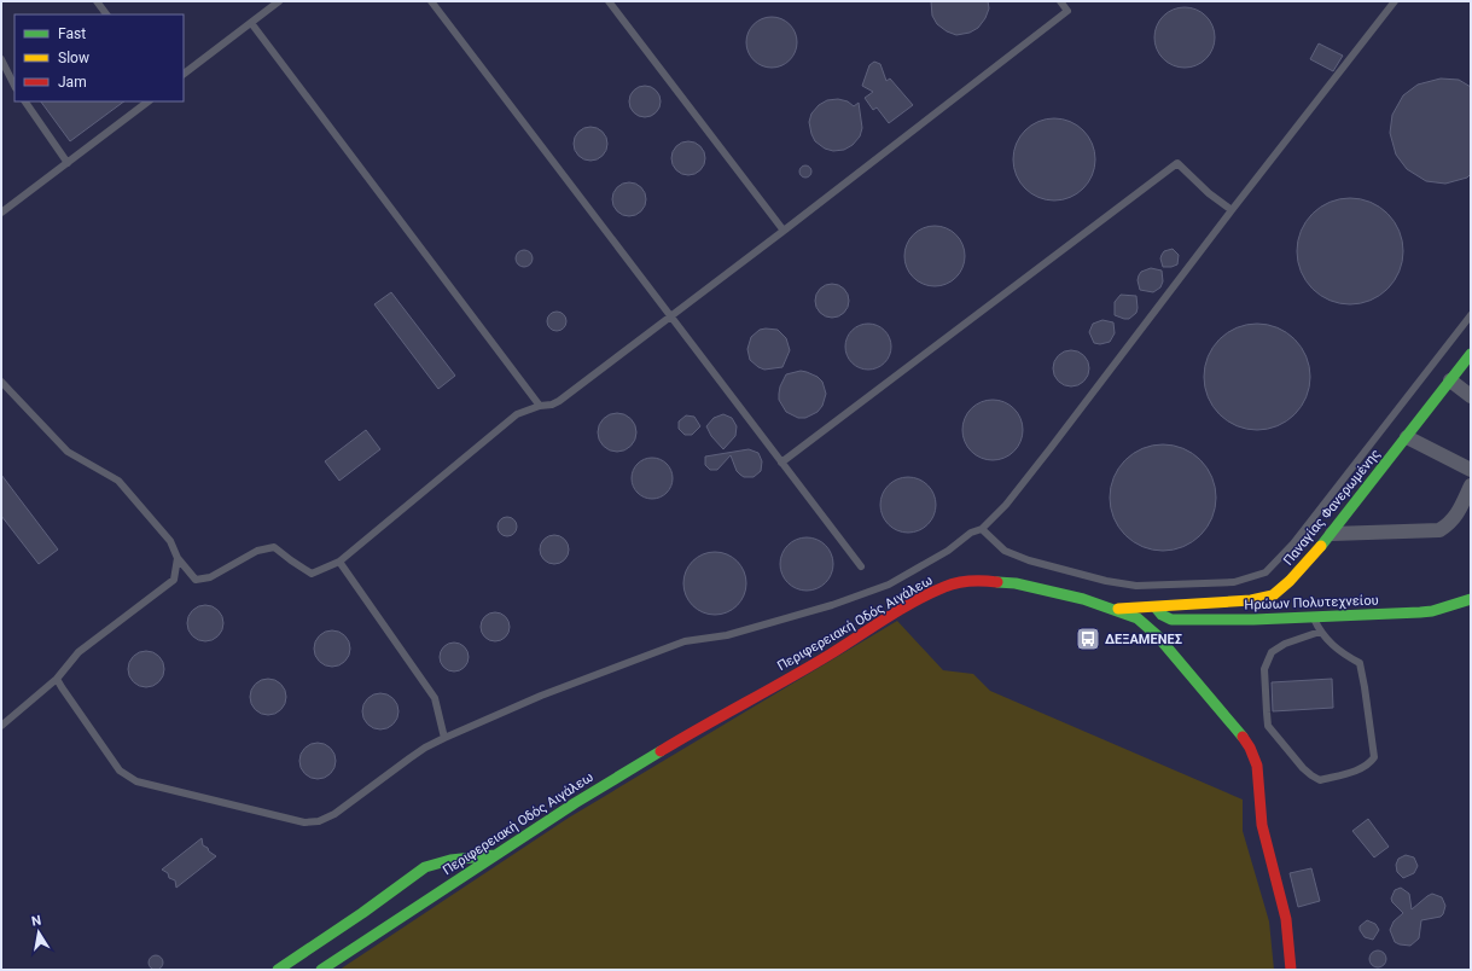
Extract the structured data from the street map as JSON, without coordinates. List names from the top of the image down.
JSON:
{
  "streets": {
    "main road": ["Παναγίας Φανερωμένης", "Ηρώων Πολυτεχνείου", "Περιφερειακή Οδός Αιγάλεω"]
  },
  "crossings": [
    ["Παναγίας Φανερωμένης", "Ηρώων Πολυτεχνείου"],
    ["Παναγίας Φανερωμένης", "Περιφερειακή Οδός Αιγάλεω"]
  ],
  "places": {
    "bus stop": ["ΔΕΞΑΜΕΝΕΣ"]
  },
  "legend": ["Fast", "Slow", "Jam"],
  "north": "top"
}
